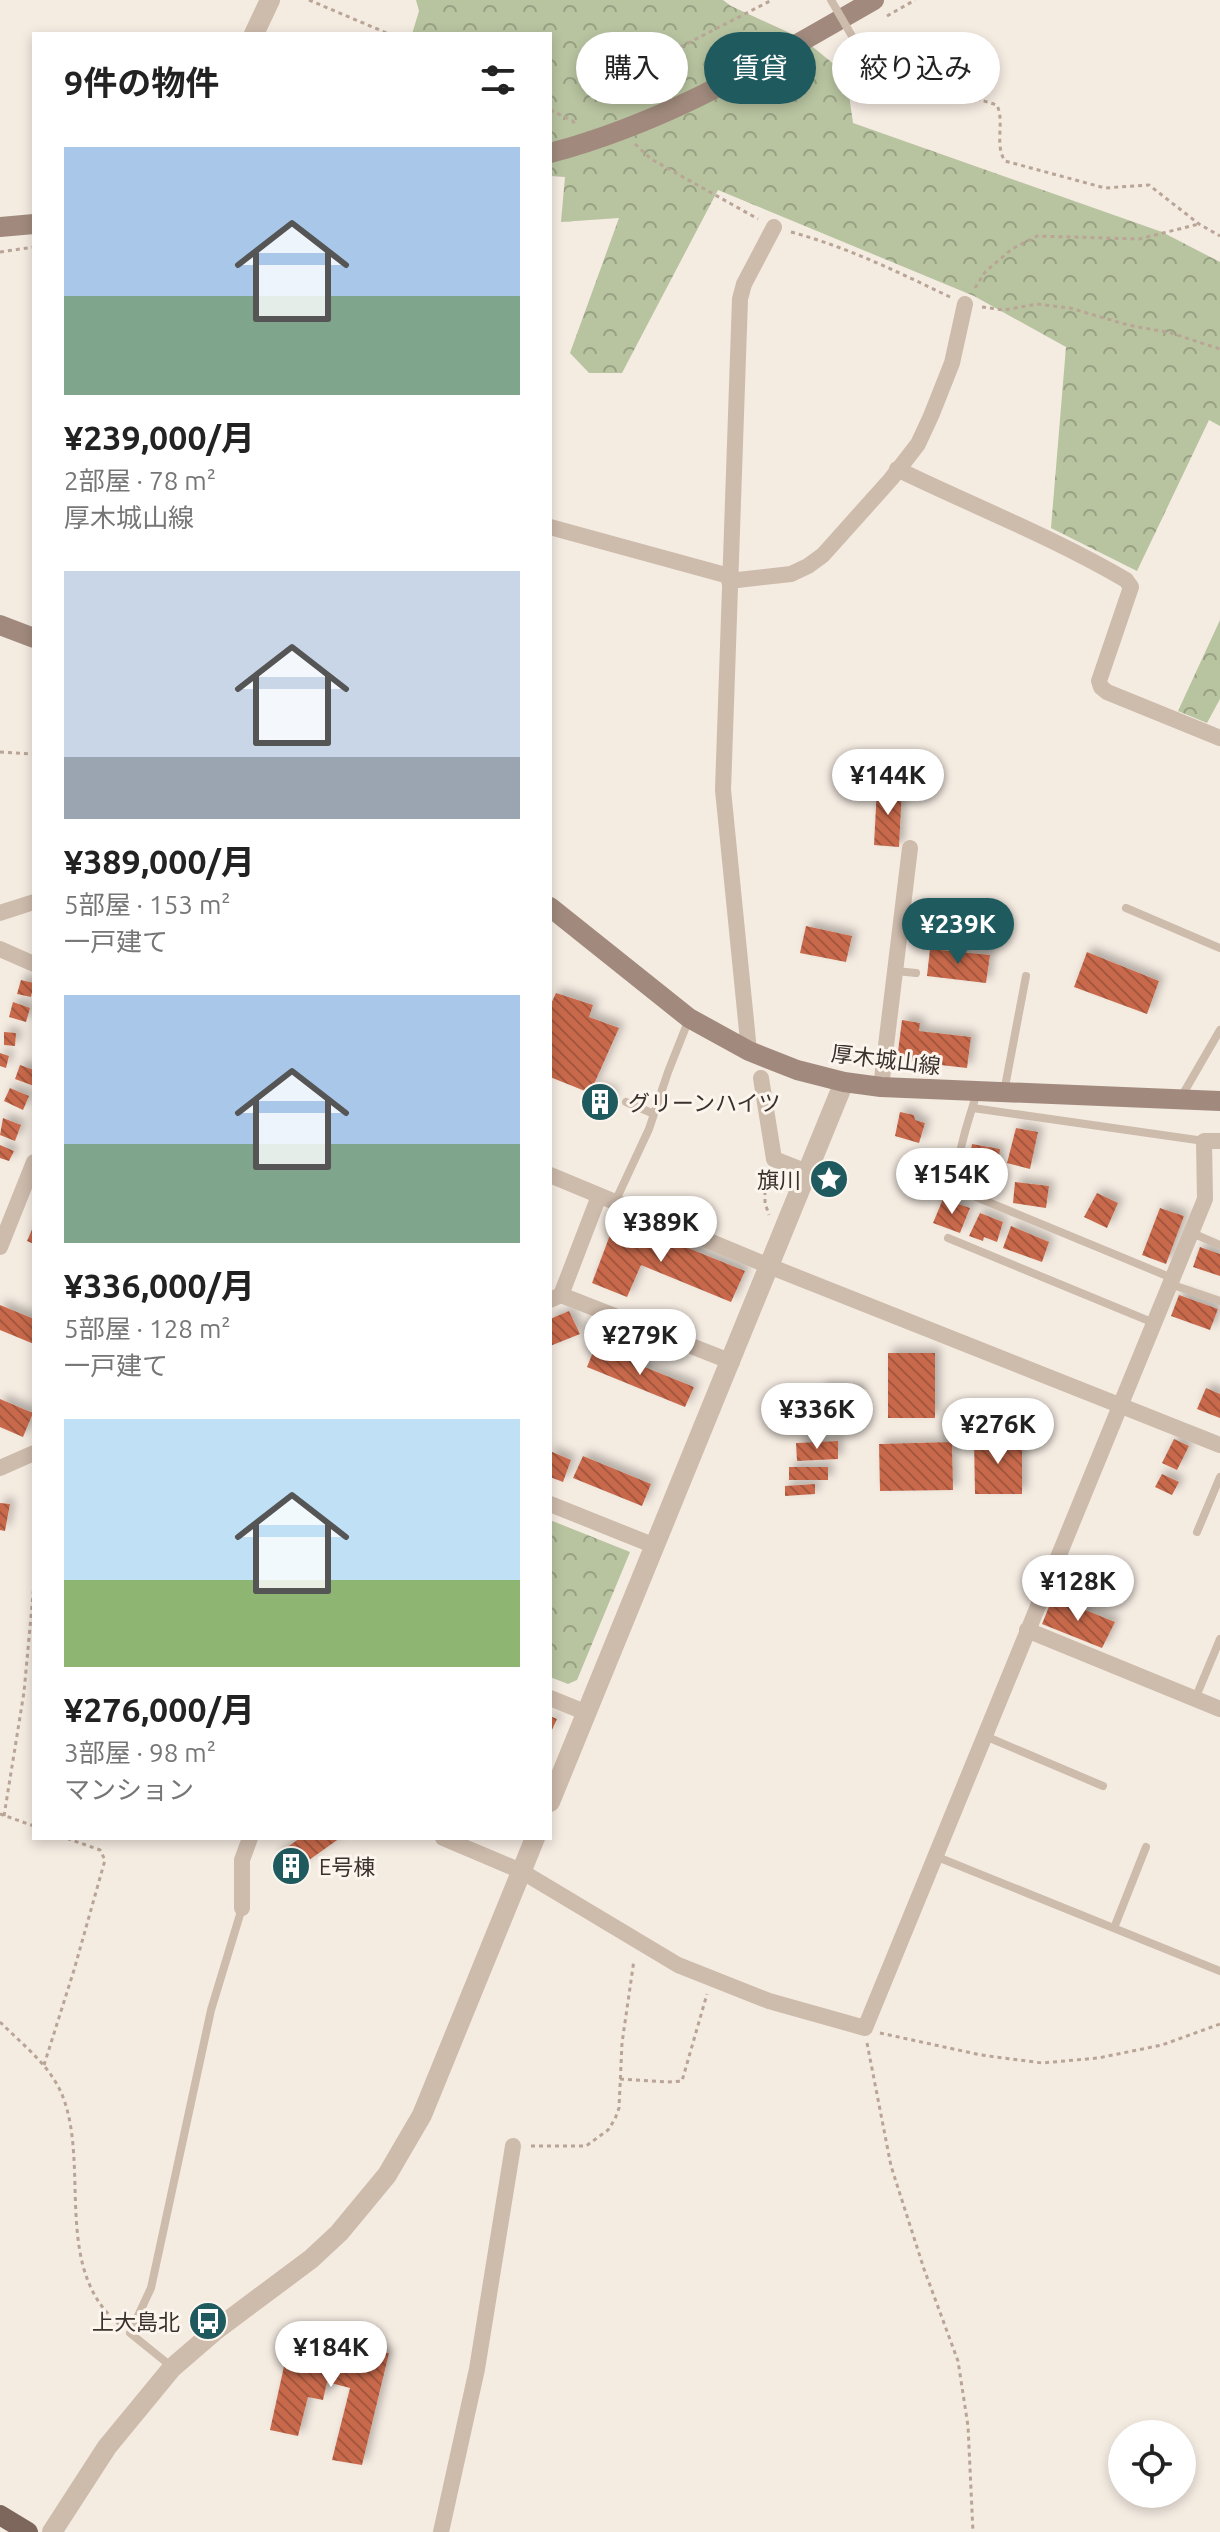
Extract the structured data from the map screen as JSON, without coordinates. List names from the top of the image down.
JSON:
{
  "streets": {
    "main road": ["厚木城山線"]
  },
  "places": {
    "building": ["グリーンハイツ", "E号棟"],
    "place": ["旗川"],
    "bus stop": ["上大島北"]
  },
  "page": {
    "chip": ["購入", "賃貸", "絞り込み"],
    "heading": "9件の物件",
    "list": [
      {
        "name": "¥239,000/月",
        "note": "2部屋 · 78 m² · 厚木城山線"
      },
      {
        "name": "¥389,000/月",
        "note": "5部屋 · 153 m² · 一戸建て"
      },
      {
        "name": "¥336,000/月",
        "note": "5部屋 · 128 m² · 一戸建て"
      },
      {
        "name": "¥276,000/月",
        "note": "3部屋 · 98 m² · マンション"
      }
    ],
    "price": [
      "¥144K",
      "¥239K",
      "¥154K",
      "¥389K",
      "¥279K",
      "¥336K",
      "¥276K",
      "¥128K",
      "¥184K"
    ]
  }
}
